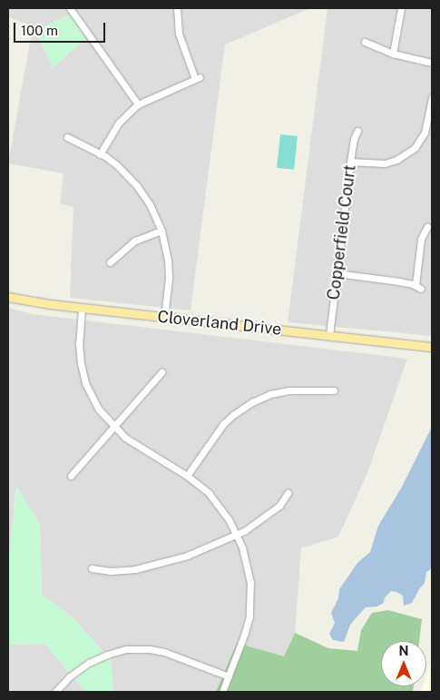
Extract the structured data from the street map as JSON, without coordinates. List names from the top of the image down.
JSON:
{
  "streets": {
    "main road": ["Cloverland Drive"],
    "street": ["Copperfield Court"]
  },
  "crossings": [
    ["Copperfield Court", "Cloverland Drive"]
  ],
  "scale_bar": "100 m",
  "north": "top"
}
